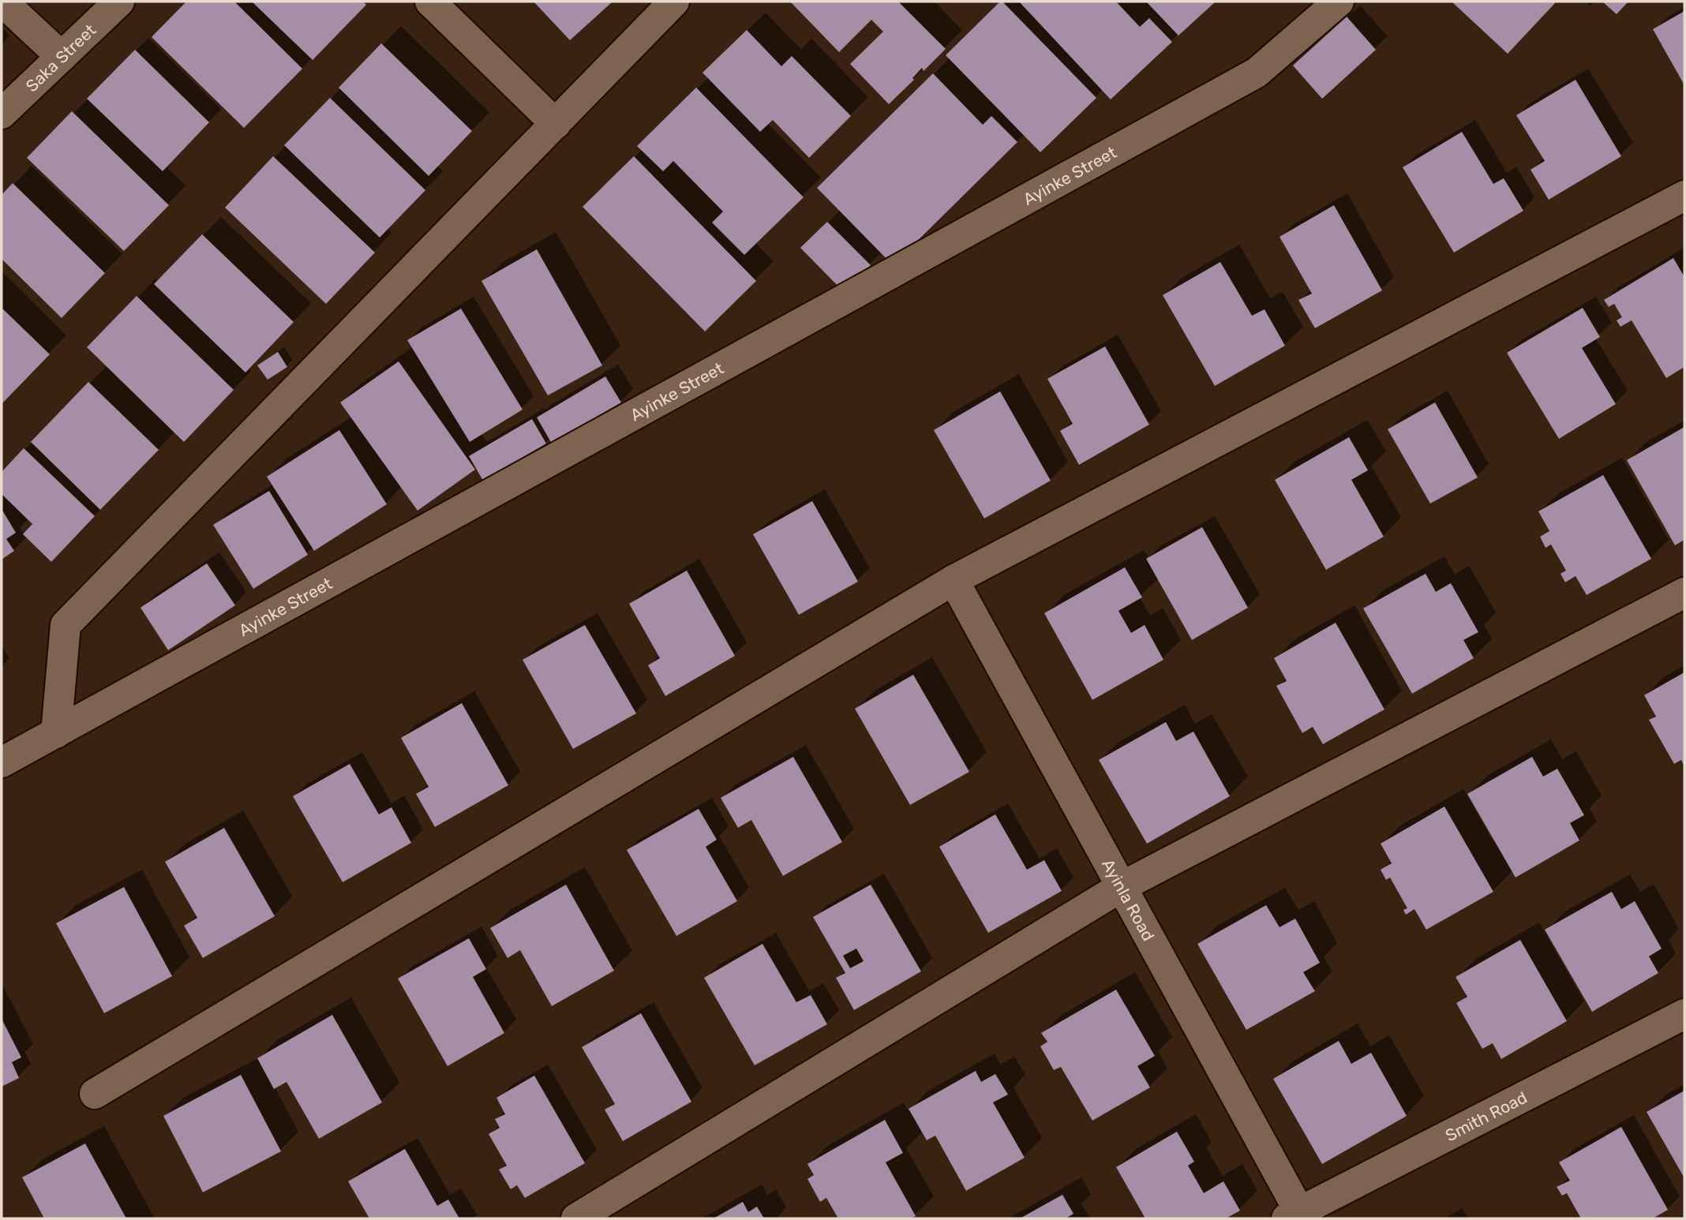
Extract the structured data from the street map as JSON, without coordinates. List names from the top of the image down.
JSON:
{
  "streets": {
    "street": [
      "Saka Street",
      "Ayinke Street",
      "Ayinla Road",
      "Smith Road"
    ]
  },
  "crossings": [
    ["Ayinla Road", "Smith Road"]
  ]
}
